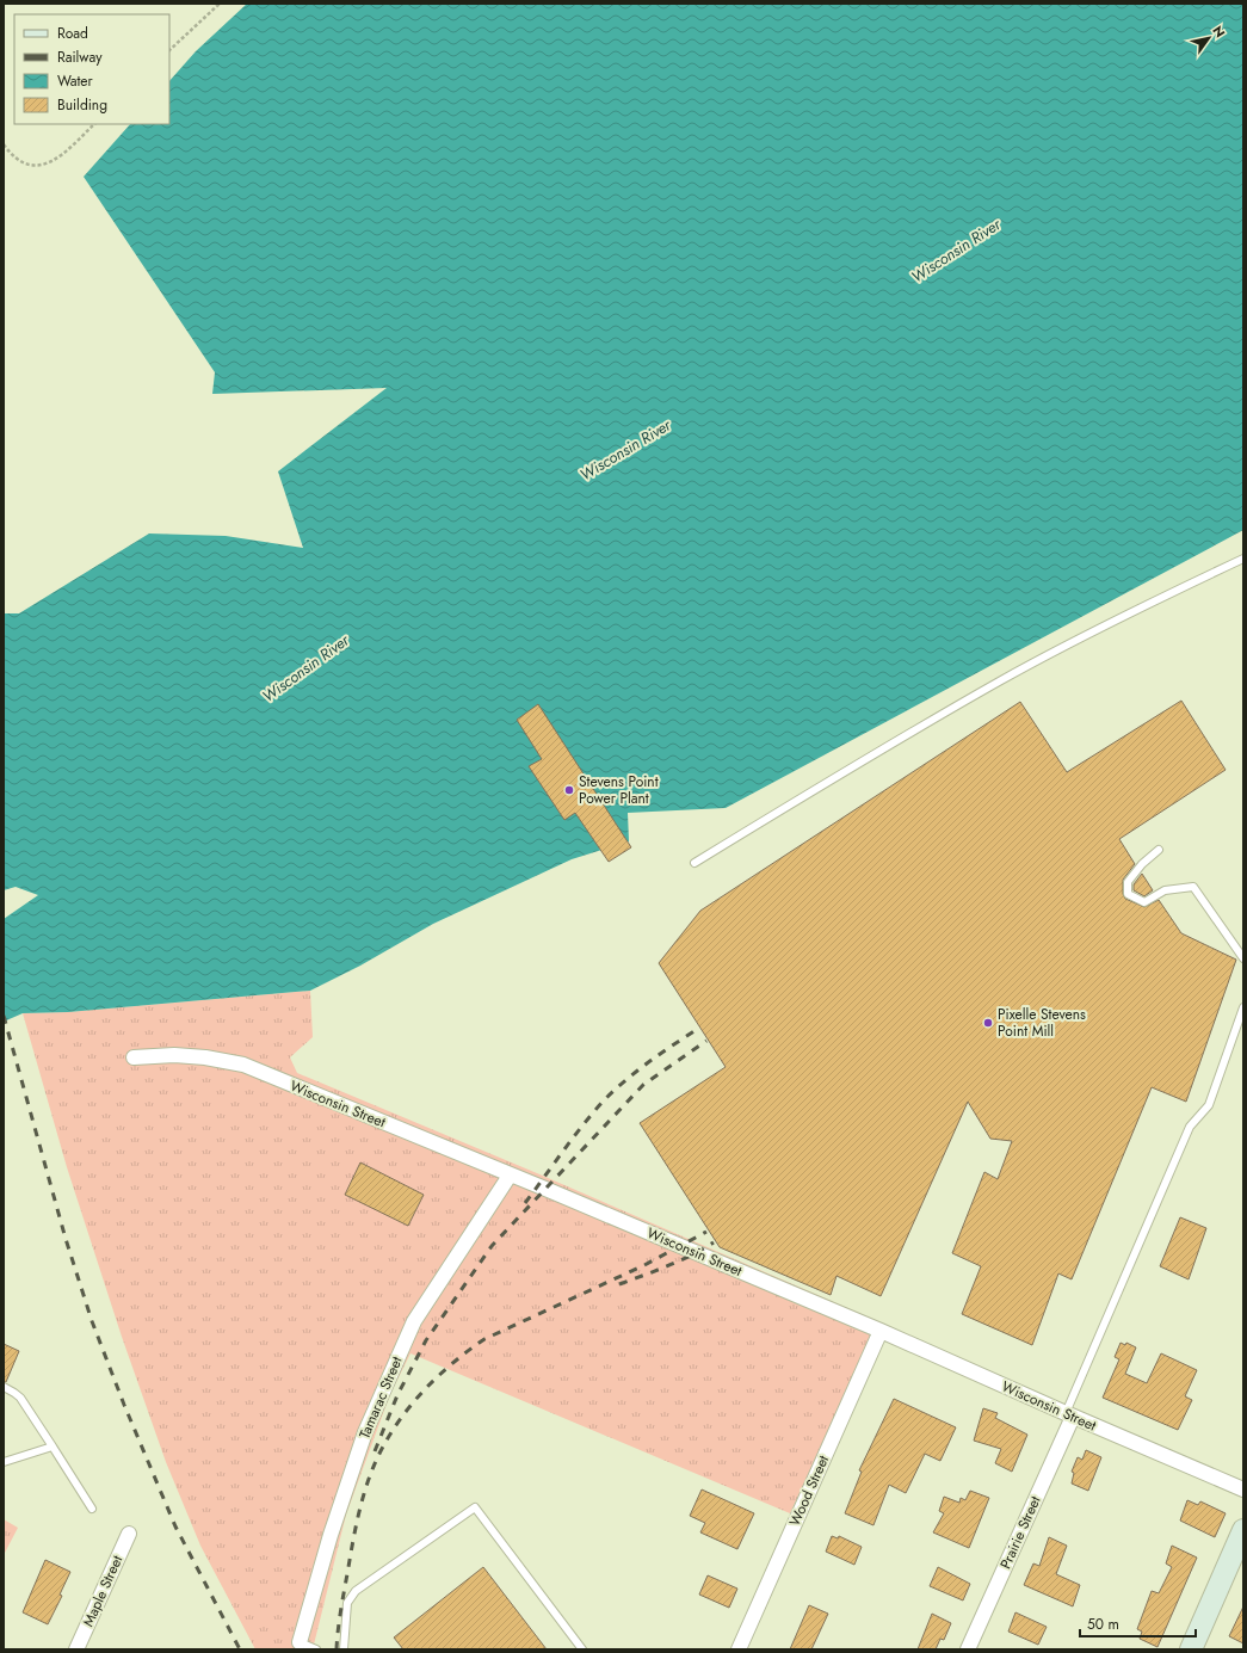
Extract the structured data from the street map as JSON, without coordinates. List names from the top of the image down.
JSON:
{
  "streets": {
    "street": [
      "Wisconsin Street",
      "Tamarac Street",
      "Wood Street",
      "Prairie Street",
      "Maple Street"
    ]
  },
  "crossings": [
    ["Wisconsin Street", "Tamarac Street"],
    ["Wisconsin Street", "Wood Street"],
    ["Wisconsin Street", "Prairie Street"]
  ],
  "water": ["Wisconsin River"],
  "places": ["Stevens Point Power Plant", "Pixelle Stevens Point Mill"],
  "legend": [
    "Road",
    "Railway",
    "Water",
    "Building"
  ],
  "scale_bar": "50 m",
  "north": "top right"
}
